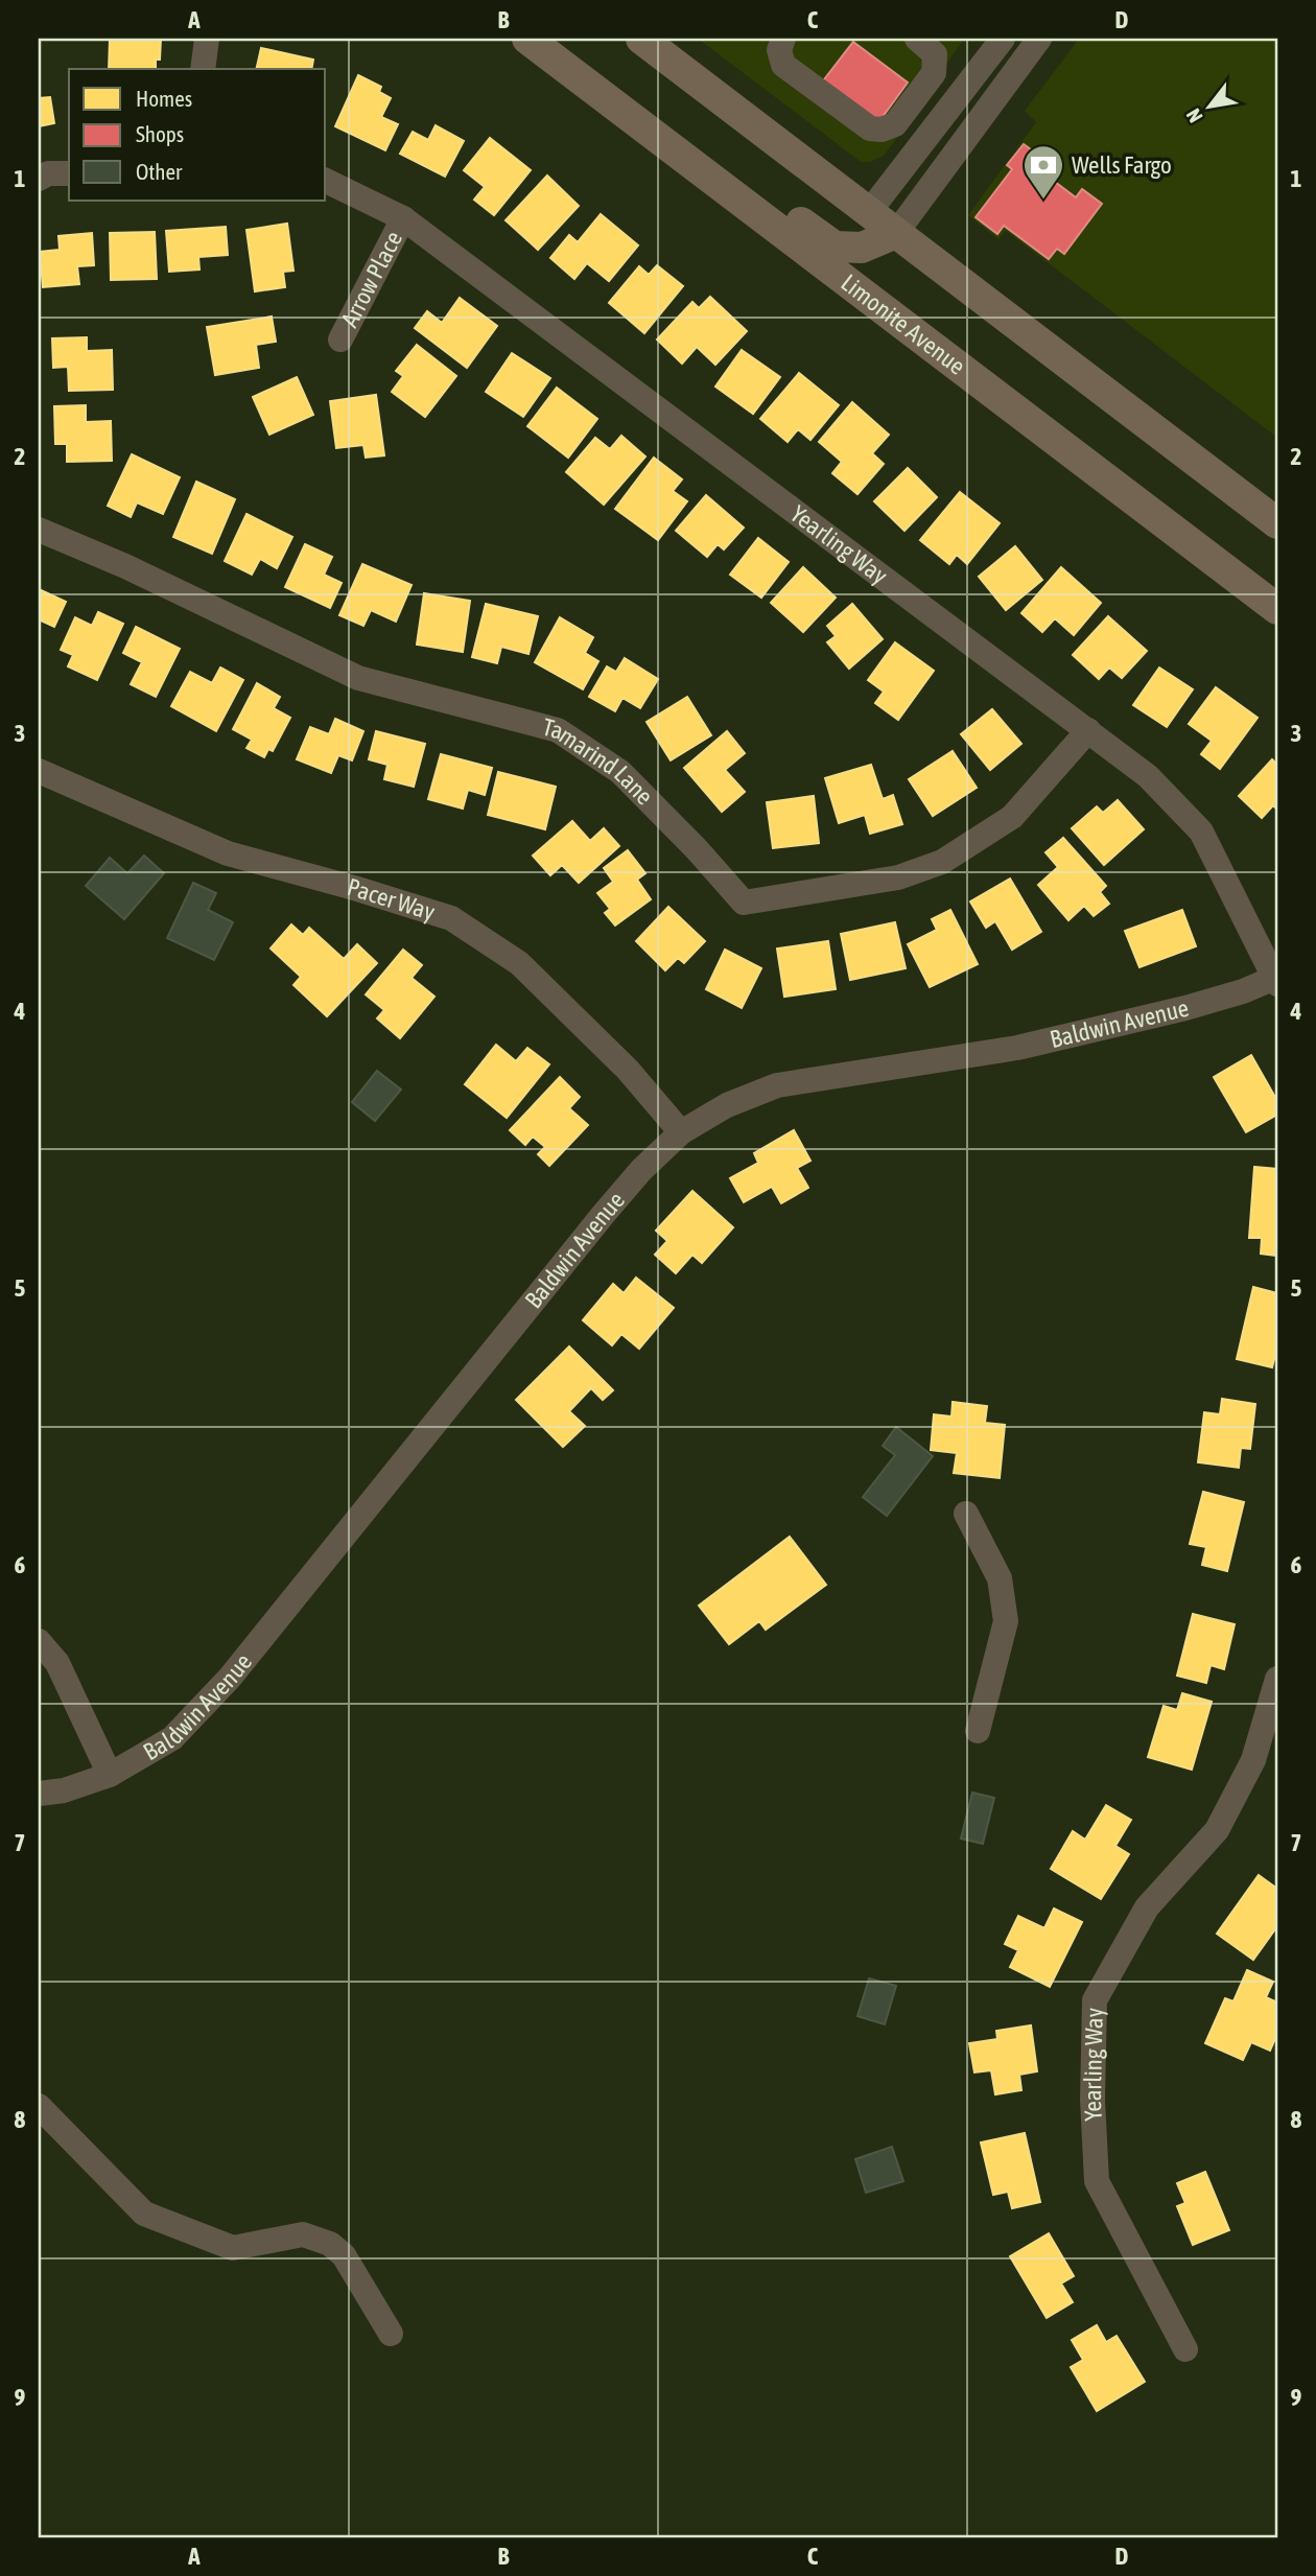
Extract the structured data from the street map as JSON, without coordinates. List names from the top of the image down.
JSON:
{
  "streets": {
    "main road": ["Limonite Avenue"],
    "street": [
      "Arrow Place",
      "Yearling Way",
      "Tamarind Lane",
      "Pacer Way",
      "Baldwin Avenue"
    ]
  },
  "crossings": [
    ["Arrow Place", "Yearling Way"],
    ["Yearling Way", "Tamarind Lane"],
    ["Yearling Way", "Baldwin Avenue"],
    ["Pacer Way", "Baldwin Avenue"]
  ],
  "places": {
    "bank": ["Wells Fargo"]
  },
  "legend": ["Homes", "Shops", "Other"],
  "north": "bottom left",
  "grid": {
    "columns": [
      "A",
      "B",
      "C",
      "D"
    ],
    "rows": [
      "1",
      "2",
      "3",
      "4",
      "5",
      "6",
      "7",
      "8",
      "9"
    ]
  }
}
